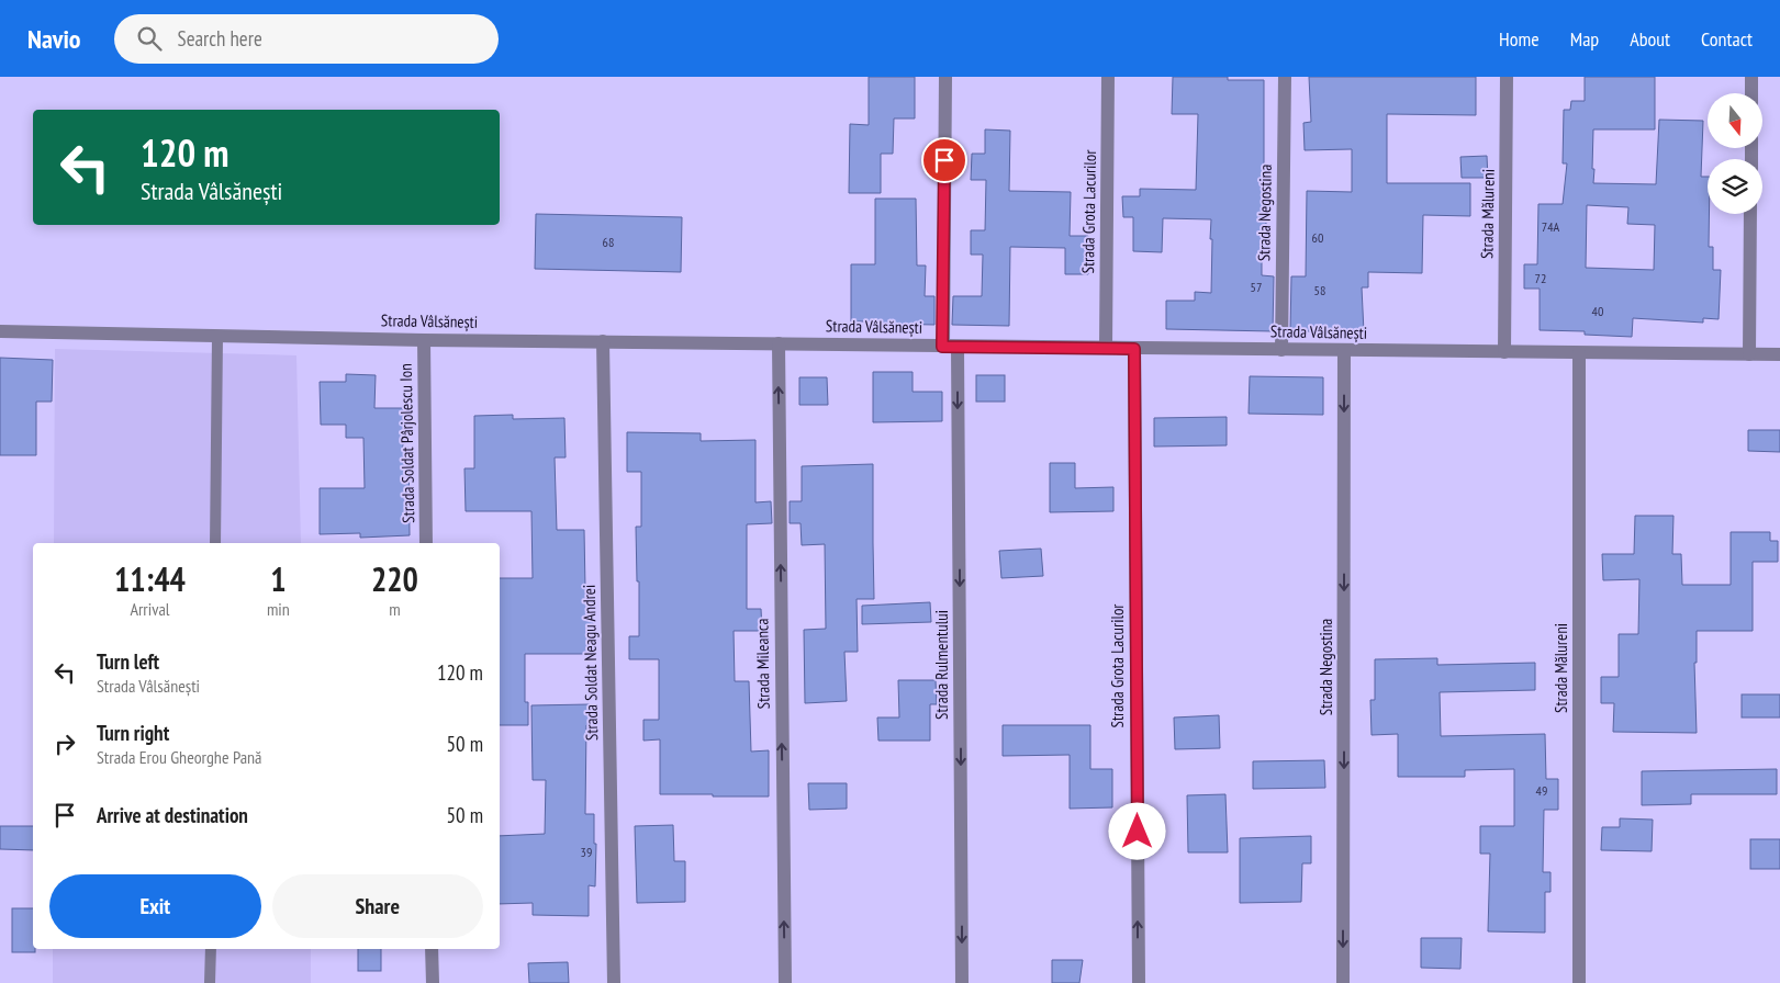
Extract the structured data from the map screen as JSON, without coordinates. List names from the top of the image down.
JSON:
{
  "streets": {
    "street": [
      "Strada Grota Lacurilor",
      "Strada Negostina",
      "Strada Mălureni",
      "Strada Vâlsănești",
      "Strada Soldat Pârjolescu Ion",
      "Strada Soldat Neagu Andrei",
      "Strada Mileanca",
      "Strada Rulmentului"
    ]
  },
  "crossings": [
    ["Strada Grota Lacurilor", "Strada Vâlsănești"],
    ["Strada Negostina", "Strada Vâlsănești"],
    ["Strada Mălureni", "Strada Vâlsănești"],
    ["Strada Vâlsănești", "Strada Soldat Pârjolescu Ion"],
    ["Strada Vâlsănești", "Strada Soldat Neagu Andrei"],
    ["Strada Vâlsănești", "Strada Mileanca"],
    ["Strada Vâlsănești", "Strada Rulmentului"]
  ],
  "one_way": [
    "Strada Grota Lacurilor",
    "Strada Negostina",
    "Strada Mileanca",
    "Strada Rulmentului"
  ],
  "house_numbers": [
    "74A",
    "60",
    "68",
    "72",
    "57",
    "58",
    "40",
    "49",
    "39"
  ],
  "north": "bottom",
  "page": {
    "header": "Navio",
    "search": "Search here",
    "nav": [
      "Home",
      "Map",
      "About",
      "Contact"
    ],
    "turn": ["120 m", "Strada Vâlsănești"],
    "eta": [
      "11:44",
      "Arrival",
      "1",
      "min",
      "220",
      "m"
    ],
    "list": [
      {
        "name": "Turn left",
        "note": "Strada Vâlsănești",
        "value": "120 m"
      },
      {
        "name": "Turn right",
        "note": "Strada Erou Gheorghe Pană",
        "value": "50 m"
      },
      {
        "name": "Arrive at destination",
        "value": "50 m"
      }
    ],
    "buttons": ["Exit", "Share"]
  }
}
